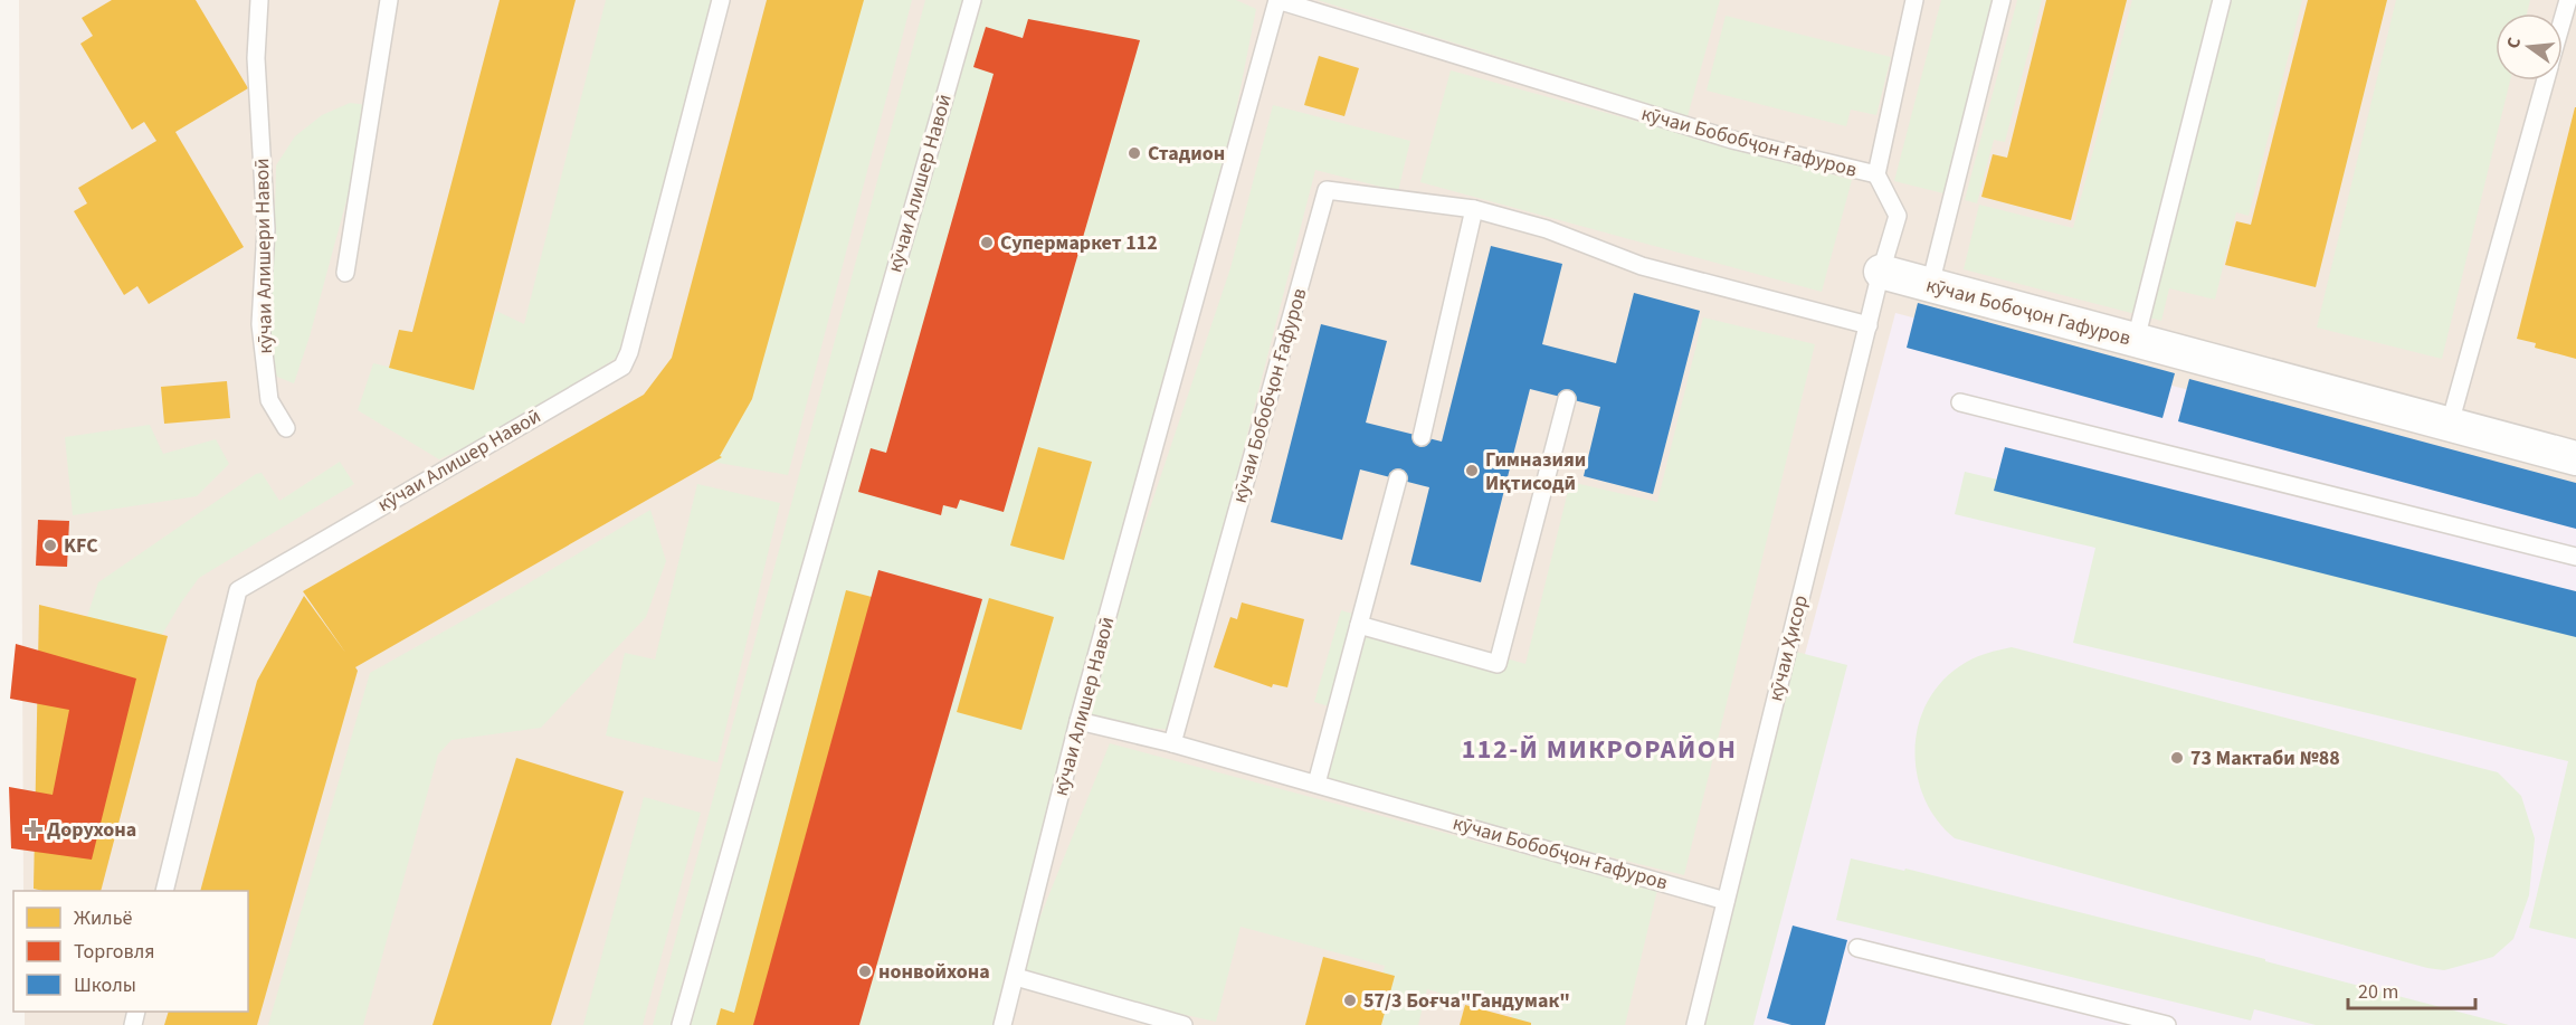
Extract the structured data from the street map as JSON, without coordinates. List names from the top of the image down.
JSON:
{
  "streets": {
    "street": ["кӯчаи Бобоҷон Гафуров"],
    "lane": [
      "кӯчаи Бобобҷон Ғафуров",
      "кӯчаи Алишер Навоӣ",
      "кӯчаи Алишери Навоӣ",
      "кӯчаи Ҳисор"
    ]
  },
  "crossings": [
    ["кӯчаи Бобобҷон Ғафуров", "кӯчаи Алишер Навоӣ"],
    ["кӯчаи Бобобҷон Ғафуров", "кӯчаи Ҳисор"],
    ["кӯчаи Бобоҷон Гафуров", "кӯчаи Ҳисор"]
  ],
  "districts": ["112-Й МИКРОРАЙОН"],
  "places": {
    "other": [
      "Стадион",
      "Супермаркет 112",
      "Гимназияи Иқтисодӣ",
      "KFC",
      "73 Мактаби №88",
      "нонвойхона",
      "57/3 Боғча\"Гандумак\""
    ],
    "health": ["Дорухона"]
  },
  "legend": ["Жильё", "Торговля", "Школы"],
  "scale_bar": "20 m",
  "north": "left"
}
